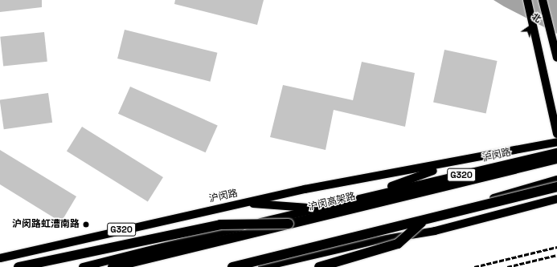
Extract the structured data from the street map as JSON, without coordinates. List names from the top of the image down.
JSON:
{
  "streets": {
    "highway": ["沪闵高架路"],
    "main road": ["沪闵路", "G320"]
  },
  "places": ["沪闵路虹漕南路"],
  "north": "top right"
}
